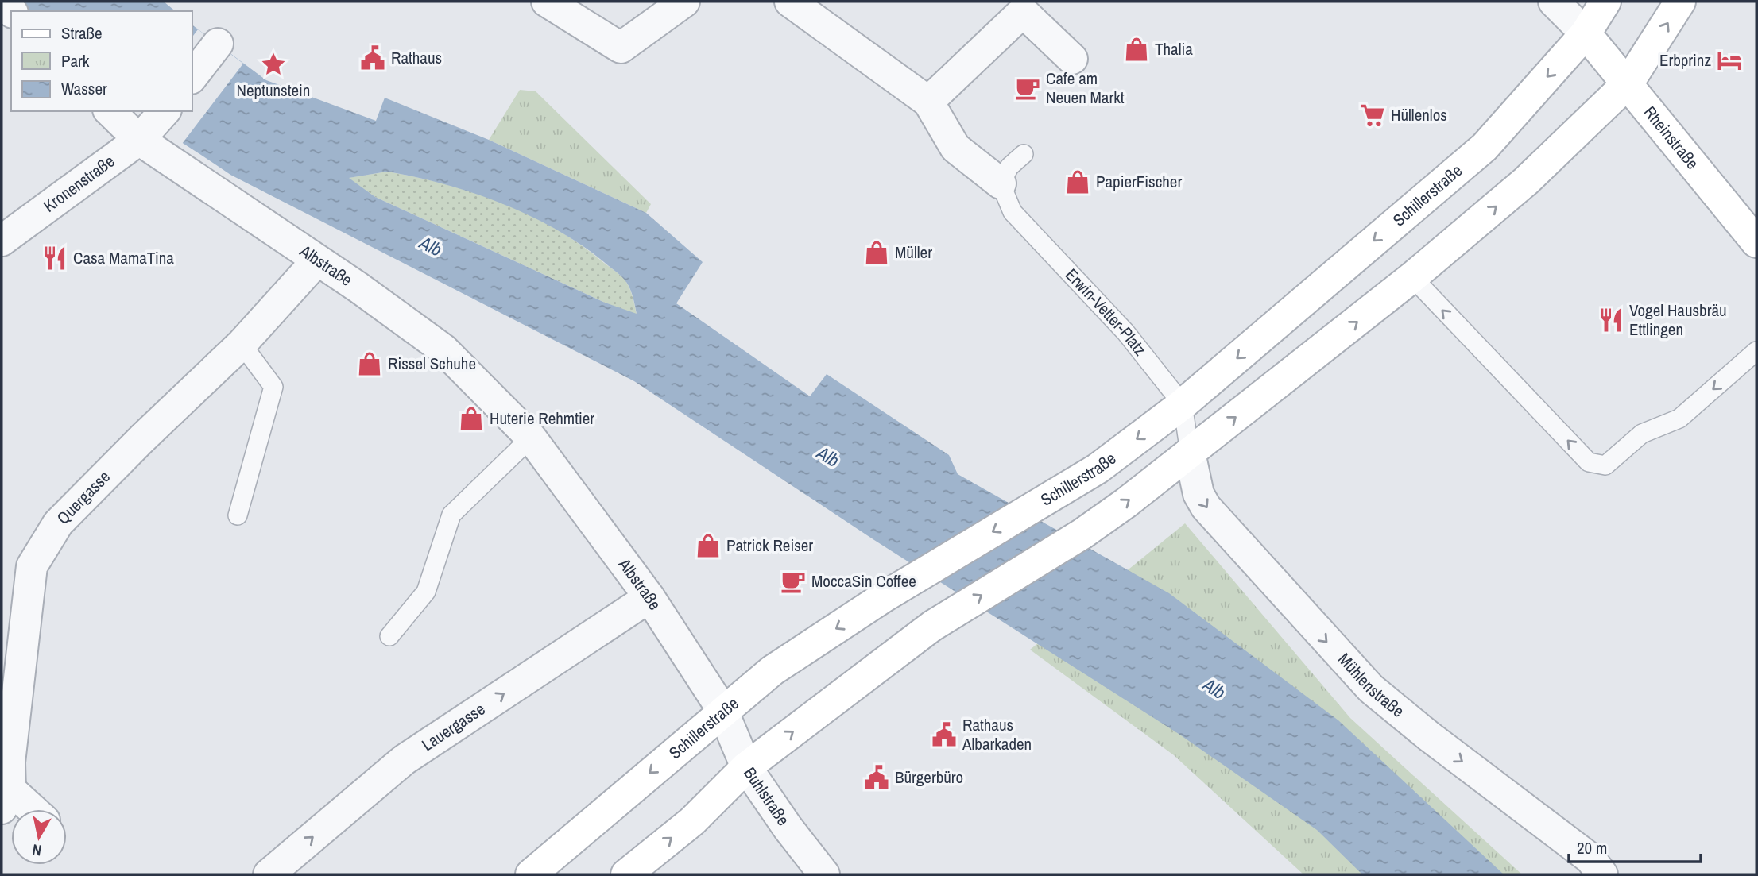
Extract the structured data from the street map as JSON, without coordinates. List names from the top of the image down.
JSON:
{
  "streets": {
    "main road": ["Rheinstraße", "Schillerstraße"],
    "street": [
      "Kronenstraße",
      "Albstraße",
      "Erwin-Vetter-Platz",
      "Quergasse",
      "Mühlenstraße",
      "Lauergasse",
      "Buhlstraße"
    ]
  },
  "crossings": [
    ["Rheinstraße", "Schillerstraße"],
    ["Kronenstraße", "Albstraße"],
    ["Schillerstraße", "Albstraße"],
    ["Schillerstraße", "Erwin-Vetter-Platz"],
    ["Schillerstraße", "Buhlstraße"],
    ["Albstraße", "Quergasse"],
    ["Albstraße", "Lauergasse"],
    ["Albstraße", "Buhlstraße"]
  ],
  "one_way": ["Mühlenstraße", "Lauergasse"],
  "water": ["Alb"],
  "places": {
    "shop": [
      "Thalia",
      "PapierFischer",
      "Müller",
      "Rissel Schuhe",
      "Huterie Rehmtier",
      "Patrick Reiser"
    ],
    "public building": ["Rathaus", "Rathaus Albarkaden", "Bürgerbüro"],
    "hotel": ["Erbprinz"],
    "place": ["Neptunstein"],
    "cafe": ["Cafe am Neuen Markt", "MoccaSin Coffee"],
    "supermarket": ["Hüllenlos"],
    "restaurant": ["Casa MamaTina", "Vogel Hausbräu Ettlingen"]
  },
  "legend": ["Straße", "Park", "Wasser"],
  "scale_bar": "20 m",
  "north": "bottom"
}
